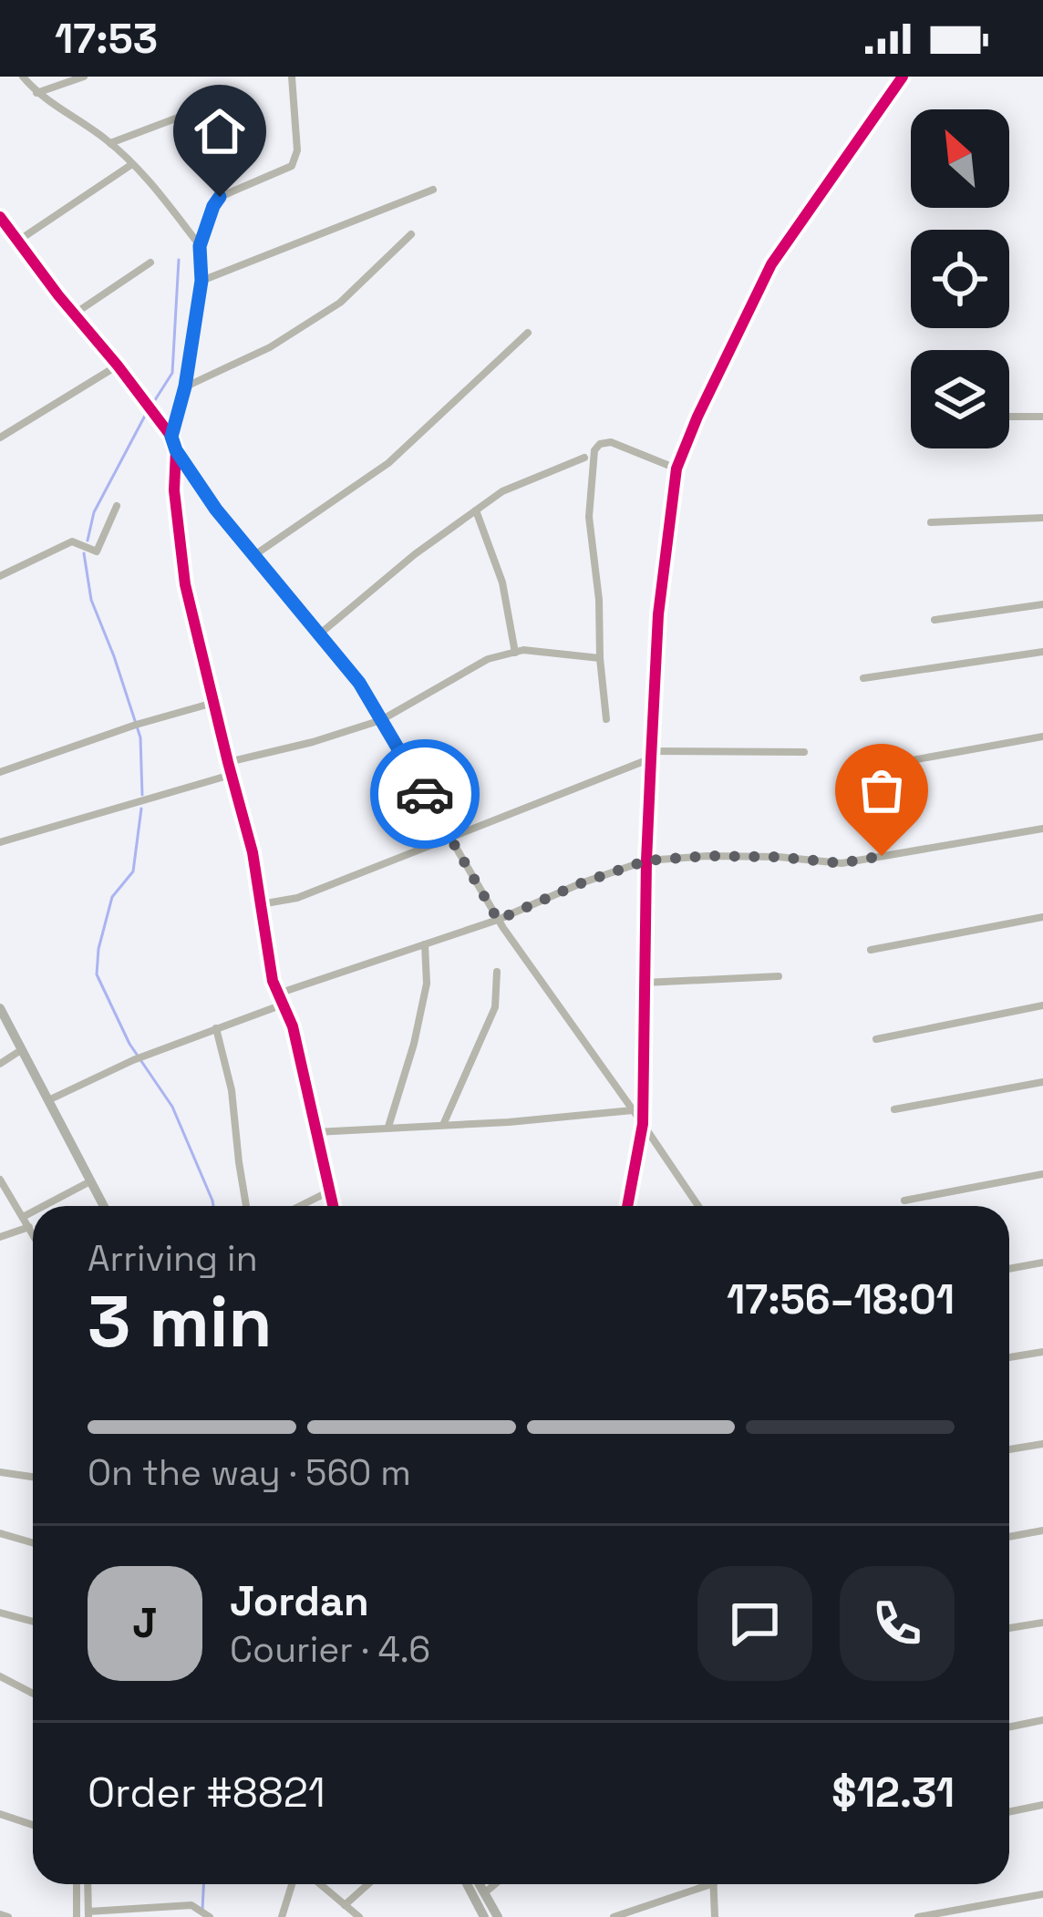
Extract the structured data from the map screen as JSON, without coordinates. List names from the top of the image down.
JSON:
{
  "north": "top left",
  "page": {
    "status": "17:53",
    "heading": ["3 min", "Arriving in", "17:56–18:01"],
    "panel": [
      "Jordan",
      "Courier · 4.6",
      "Order #8821",
      "$12.31"
    ],
    "bar": "On the way · 560 m",
    "round": "J"
  }
}
